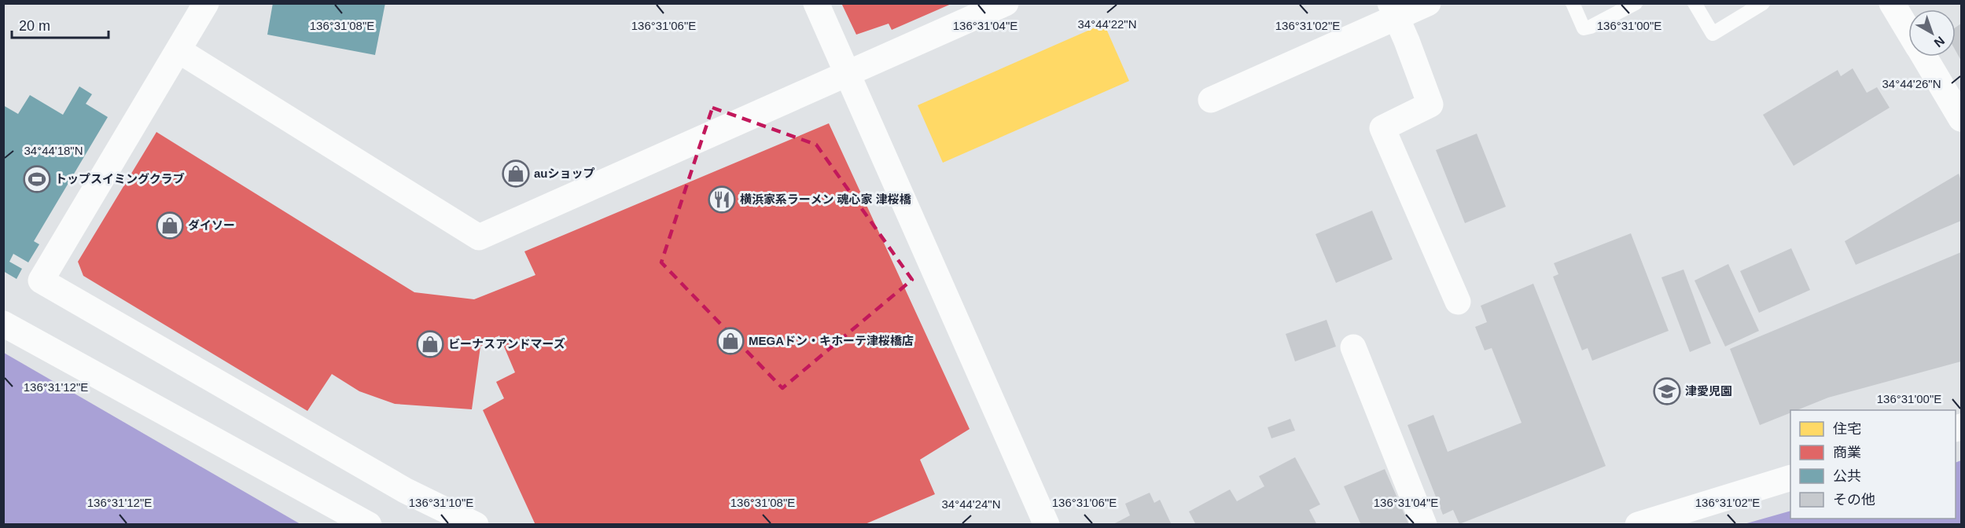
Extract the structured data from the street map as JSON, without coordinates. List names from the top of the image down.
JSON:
{
  "places": {
    "shop": [
      "auショップ",
      "ダイソー",
      "MEGAドン・キホーテ津桜橋店",
      "ビーナスアンドマーズ"
    ],
    "sports": ["トップスイミングクラブ"],
    "restaurant": ["横浜家系ラーメン 魂心家 津桜橋"],
    "school or university": ["津愛児園"]
  },
  "legend": [
    "住宅",
    "商業",
    "公共",
    "その他"
  ],
  "scale_bar": "20 m",
  "north": "bottom right",
  "coordinates": [
    "34°44'22\"N",
    "136°31'08\"E",
    "136°31'06\"E",
    "136°31'04\"E",
    "136°31'02\"E",
    "136°31'00\"E",
    "34°44'26\"N",
    "34°44'18\"N",
    "136°31'12\"E",
    "136°31'10\"E",
    "34°44'24\"N"
  ]
}
